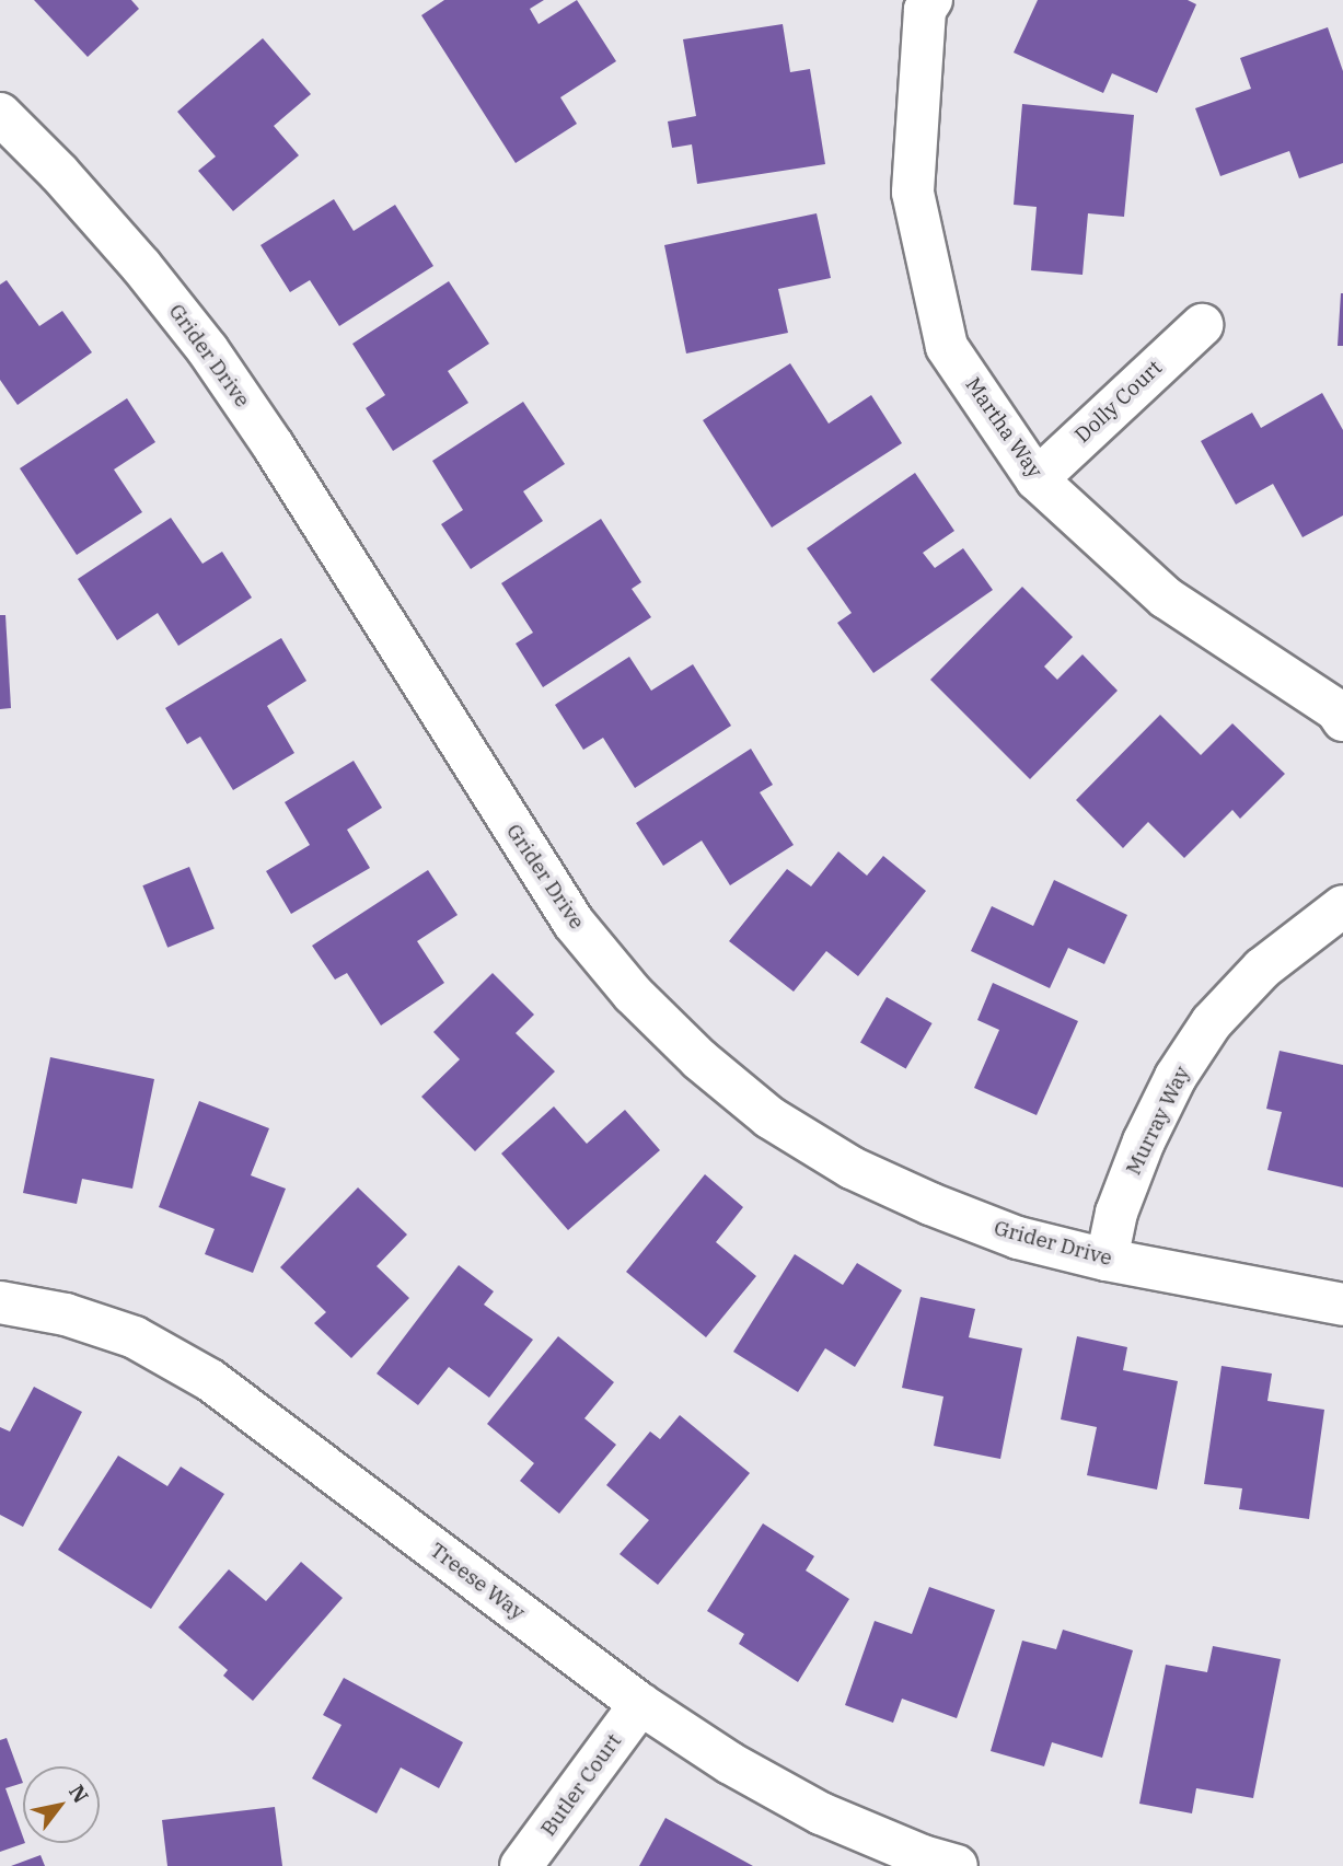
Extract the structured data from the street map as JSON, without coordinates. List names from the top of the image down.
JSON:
{
  "streets": {
    "street": [
      "Grider Drive",
      "Dolly Court",
      "Martha Way",
      "Murray Way",
      "Treese Way",
      "Butler Court"
    ]
  },
  "crossings": [
    ["Grider Drive", "Murray Way"],
    ["Dolly Court", "Martha Way"],
    ["Treese Way", "Butler Court"]
  ],
  "north": "top right"
}
